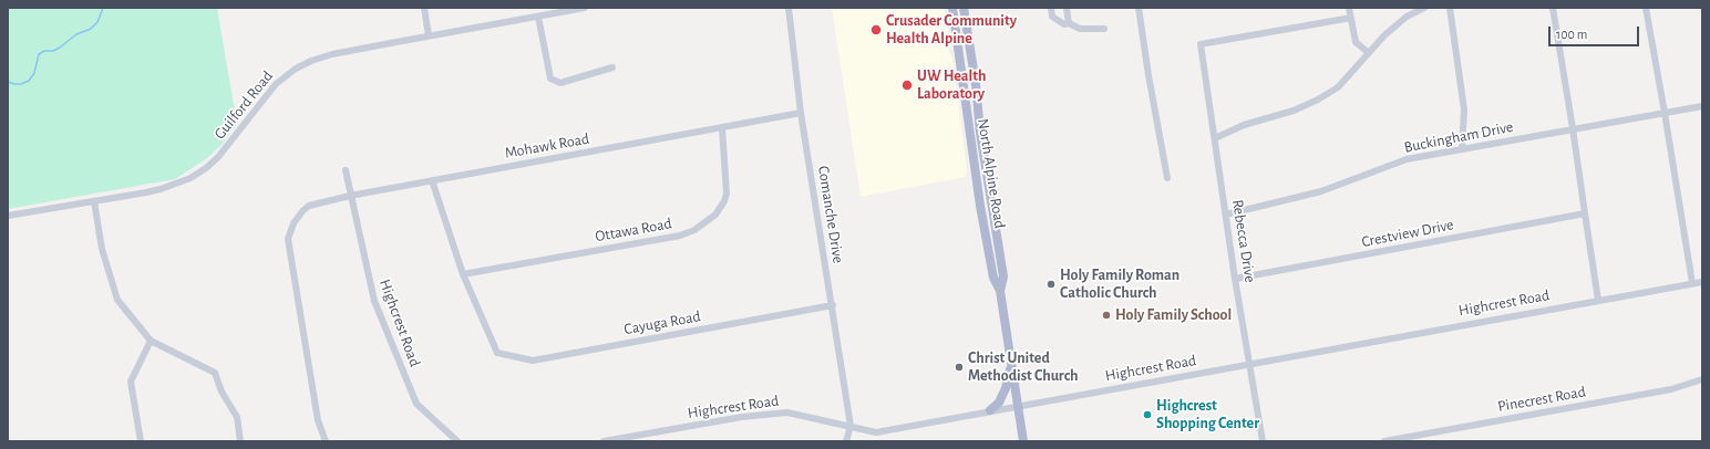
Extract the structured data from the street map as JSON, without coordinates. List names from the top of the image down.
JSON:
{
  "streets": {
    "main road": ["North Alpine Road"],
    "street": [
      "Guilford Road",
      "Buckingham Drive",
      "Mohawk Road",
      "Comanche Drive",
      "Ottawa Road",
      "Crestview Drive",
      "Rebecca Drive",
      "Highcrest Road",
      "Cayuga Road",
      "Pinecrest Road"
    ]
  },
  "crossings": [
    ["Buckingham Drive", "Rebecca Drive"],
    ["Mohawk Road", "Comanche Drive"],
    ["Mohawk Road", "Ottawa Road"],
    ["Mohawk Road", "Highcrest Road"],
    ["North Alpine Road", "Highcrest Road"],
    ["Comanche Drive", "Highcrest Road"],
    ["Comanche Drive", "Cayuga Road"],
    ["Ottawa Road", "Cayuga Road"],
    ["Crestview Drive", "Rebecca Drive"],
    ["Rebecca Drive", "Highcrest Road"]
  ],
  "places": [
    "Crusader Community Health Alpine",
    "UW Health Laboratory",
    "Holy Family Roman Catholic Church",
    "Holy Family School",
    "Christ United Methodist Church",
    "Highcrest Shopping Center"
  ],
  "scale_bar": "100 m"
}
